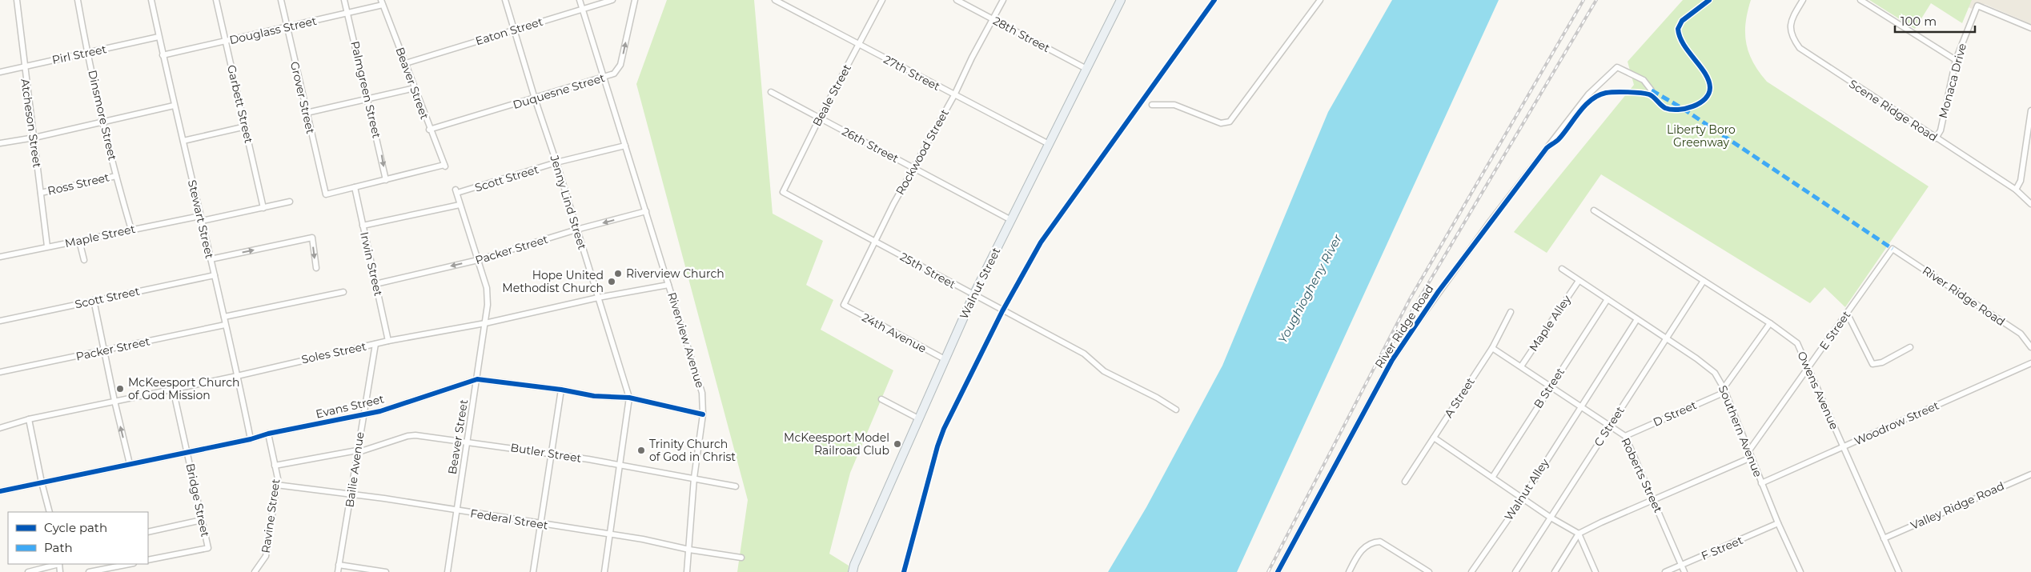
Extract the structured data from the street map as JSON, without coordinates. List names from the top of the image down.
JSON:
{
  "streets": {
    "main road": ["Walnut Street"],
    "street": [
      "Douglass Street",
      "Eaton Street",
      "28th Street",
      "Pirl Street",
      "27th Street",
      "Monaca Drive",
      "Beaver Street",
      "Palmgreen Street",
      "Duquesne Street",
      "Beale Street",
      "Grover Street",
      "Garbett Street",
      "Scene Ridge Road",
      "Dinsmore Street",
      "Atcheson Street",
      "26th Street",
      "Rockwood Street",
      "Scott Street",
      "Ross Street",
      "Jenny Lind Street",
      "Stewart Street",
      "Maple Street",
      "Packer Street",
      "Irwin Street",
      "25th Street",
      "River Ridge Road",
      "Maple Alley",
      "E Street",
      "24th Avenue",
      "Riverview Avenue",
      "Soles Street",
      "B Street",
      "Owens Avenue",
      "A Street",
      "Evans Street",
      "D Street",
      "Woodrow Street",
      "C Street",
      "Southern Avenue",
      "Butler Street",
      "Bailie Avenue",
      "Roberts Street",
      "Walnut Alley",
      "Bridge Street",
      "Valley Ridge Road",
      "Ravine Street",
      "Federal Street",
      "F Street"
    ]
  },
  "crossings": [
    ["Douglass Street", "Beaver Street"],
    ["Douglass Street", "Palmgreen Street"],
    ["Douglass Street", "Grover Street"],
    ["Douglass Street", "Garbett Street"],
    ["Douglass Street", "Stewart Street"],
    ["Eaton Street", "Beaver Street"],
    ["Eaton Street", "Jenny Lind Street"],
    ["Eaton Street", "Riverview Avenue"],
    ["28th Street", "Rockwood Street"],
    ["28th Street", "Walnut Street"],
    ["Pirl Street", "Dinsmore Street"],
    ["Pirl Street", "Atcheson Street"],
    ["Pirl Street", "Stewart Street"],
    ["27th Street", "Beale Street"],
    ["27th Street", "Rockwood Street"],
    ["27th Street", "Walnut Street"],
    ["Monaca Drive", "Scene Ridge Road"],
    ["Beaver Street", "Palmgreen Street"],
    ["Beaver Street", "Duquesne Street"],
    ["Beaver Street", "Scott Street"],
    ["Beaver Street", "Packer Street"],
    ["Beaver Street", "Soles Street"],
    ["Beaver Street", "Evans Street"],
    ["Beaver Street", "Butler Street"],
    ["Beaver Street", "Federal Street"],
    ["Duquesne Street", "Jenny Lind Street"],
    ["Duquesne Street", "Riverview Avenue"],
    ["Beale Street", "26th Street"],
    ["Beale Street", "25th Street"],
    ["Grover Street", "Irwin Street"],
    ["Garbett Street", "Maple Street"],
    ["Dinsmore Street", "Ross Street"],
    ["Dinsmore Street", "Maple Street"],
    ["Atcheson Street", "Ross Street"],
    ["Atcheson Street", "Maple Street"],
    ["26th Street", "Rockwood Street"],
    ["26th Street", "Walnut Street"],
    ["Rockwood Street", "25th Street"],
    ["Rockwood Street", "24th Avenue"],
    ["Scott Street", "Jenny Lind Street"],
    ["Scott Street", "Stewart Street"],
    ["Scott Street", "Riverview Avenue"],
    ["Jenny Lind Street", "Packer Street"],
    ["Jenny Lind Street", "Soles Street"],
    ["Jenny Lind Street", "Evans Street"],
    ["Jenny Lind Street", "Butler Street"],
    ["Jenny Lind Street", "Federal Street"],
    ["Stewart Street", "Maple Street"],
    ["Stewart Street", "Packer Street"],
    ["Stewart Street", "Soles Street"],
    ["Stewart Street", "Evans Street"],
    ["Packer Street", "Irwin Street"],
    ["Packer Street", "Riverview Avenue"],
    ["Irwin Street", "Soles Street"],
    ["25th Street", "Walnut Street"],
    ["Walnut Street", "24th Avenue"],
    ["River Ridge Road", "E Street"],
    ["Maple Alley", "Southern Avenue"],
    ["Maple Alley", "Roberts Street"],
    ["E Street", "Owens Avenue"],
    ["E Street", "Southern Avenue"],
    ["Riverview Avenue", "Soles Street"],
    ["Riverview Avenue", "Evans Street"],
    ["Riverview Avenue", "Butler Street"],
    ["Riverview Avenue", "Federal Street"],
    ["Soles Street", "Bailie Avenue"],
    ["Soles Street", "Bridge Street"],
    ["B Street", "Southern Avenue"],
    ["B Street", "Roberts Street"],
    ["Owens Avenue", "Woodrow Street"],
    ["Owens Avenue", "C Street"],
    ["Owens Avenue", "Valley Ridge Road"],
    ["A Street", "Roberts Street"],
    ["Evans Street", "Bailie Avenue"],
    ["Evans Street", "Bridge Street"],
    ["Evans Street", "Ravine Street"],
    ["D Street", "Southern Avenue"],
    ["D Street", "Roberts Street"],
    ["Woodrow Street", "Southern Avenue"],
    ["C Street", "Southern Avenue"],
    ["C Street", "Roberts Street"],
    ["Southern Avenue", "F Street"],
    ["Butler Street", "Bailie Avenue"],
    ["Butler Street", "Ravine Street"],
    ["Bailie Avenue", "Federal Street"],
    ["Roberts Street", "Walnut Alley"],
    ["Roberts Street", "F Street"],
    ["Ravine Street", "Federal Street"]
  ],
  "one_way": ["Palmgreen Street"],
  "water": ["Youghiogheny River"],
  "parks": ["Liberty Boro Greenway"],
  "places": [
    "Riverview Church",
    "Hope United Methodist Church",
    "McKeesport Church of God Mission",
    "McKeesport Model Railroad Club",
    "Trinity Church of God in Christ"
  ],
  "legend": ["Cycle path", "Path"],
  "scale_bar": "100 m"
}
